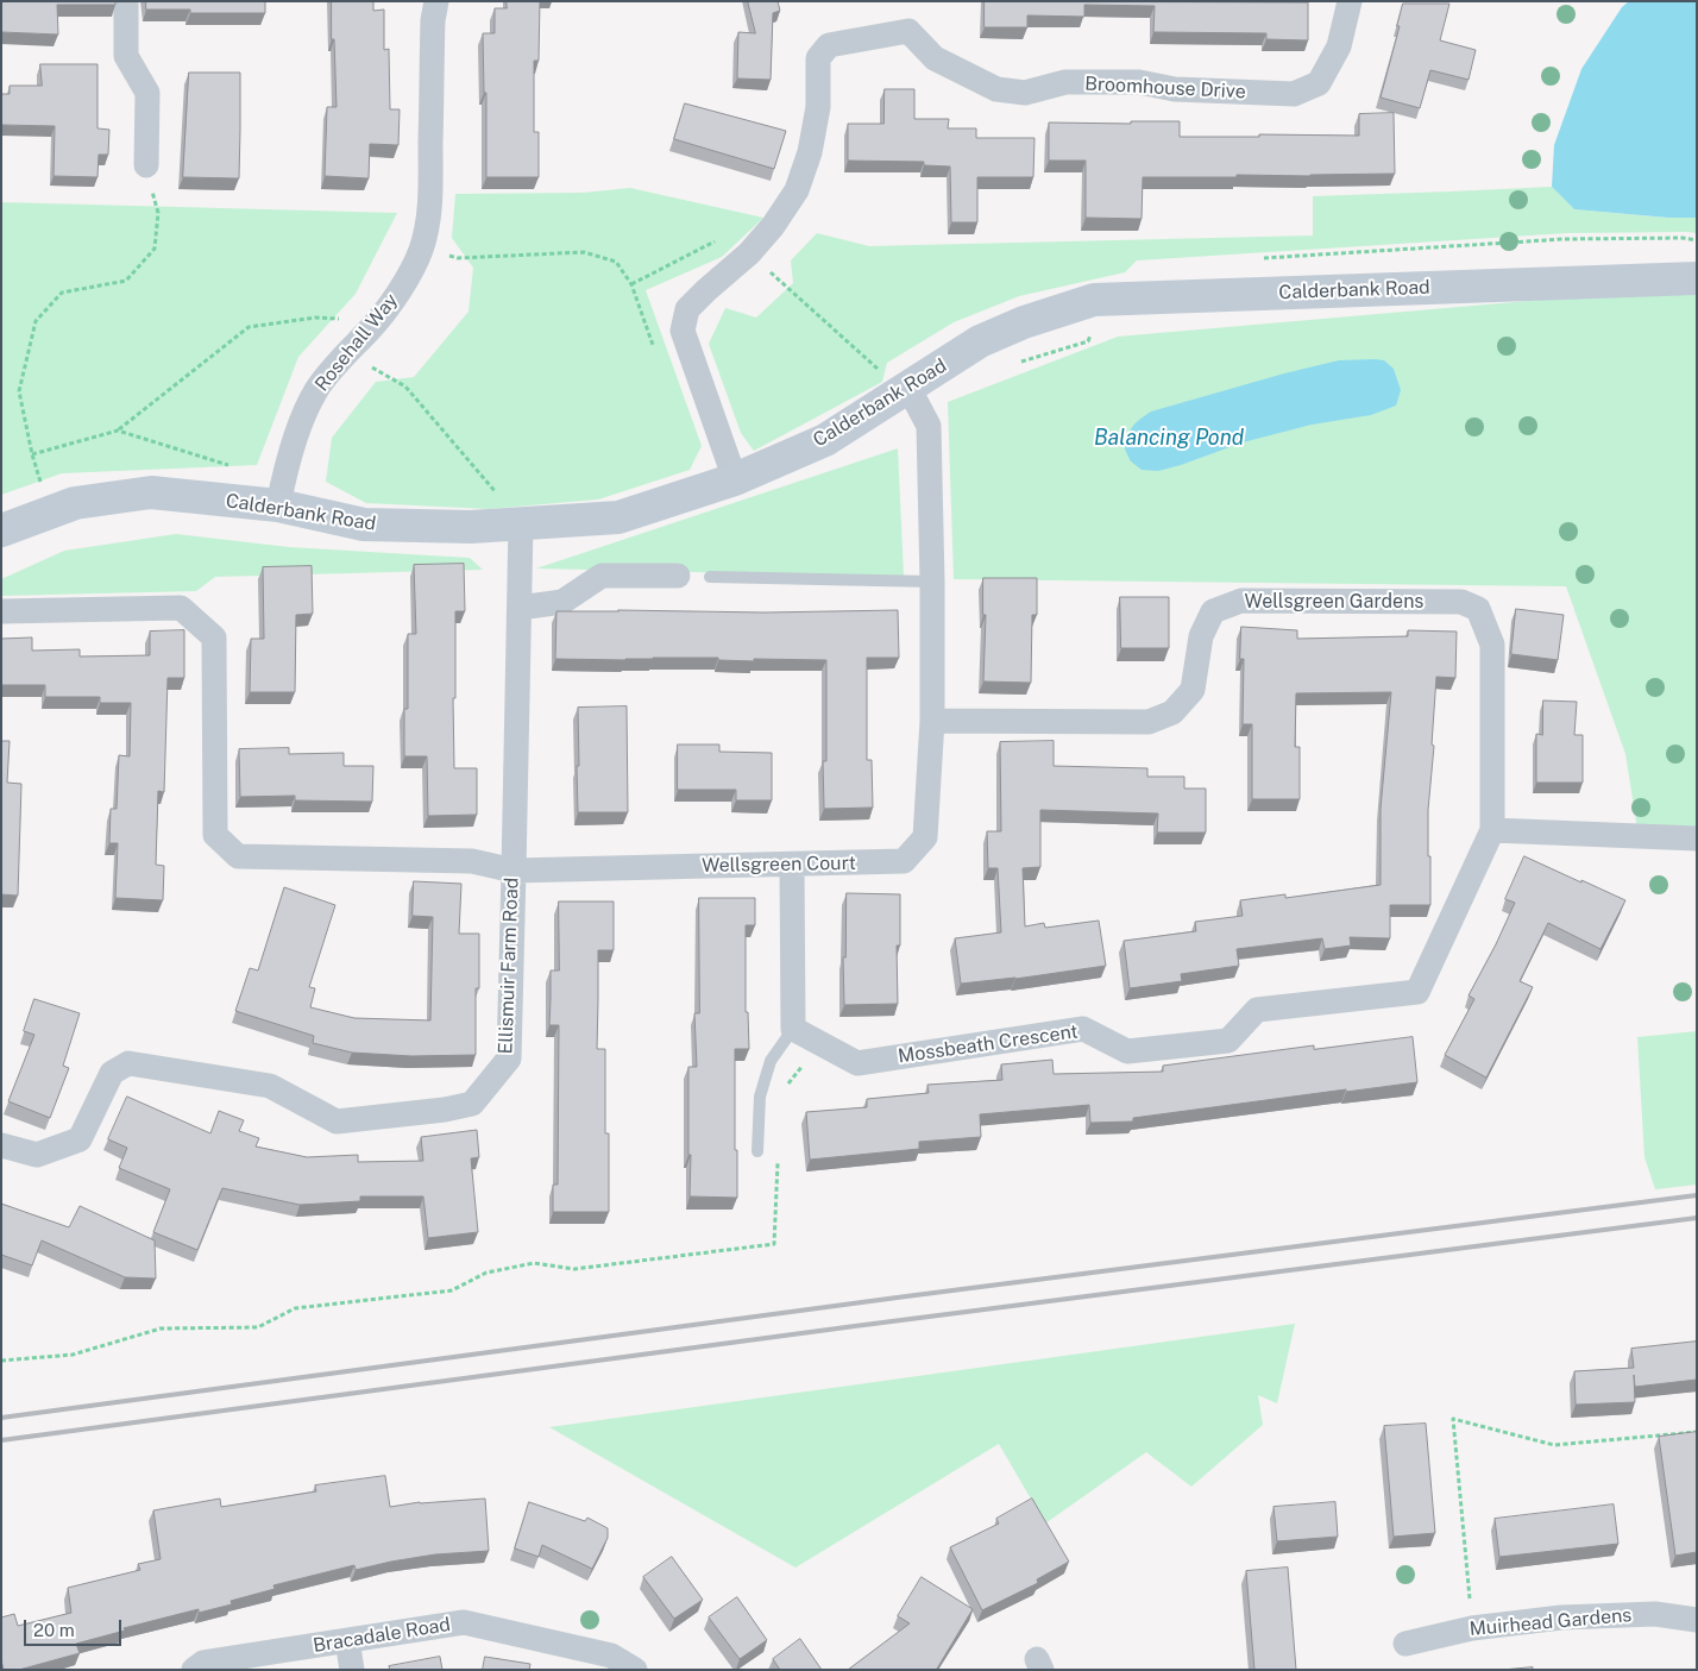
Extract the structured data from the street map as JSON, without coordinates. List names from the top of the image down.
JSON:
{
  "streets": {
    "street": [
      "Broomhouse Drive",
      "Calderbank Road",
      "Rosehall Way",
      "Wellsgreen Gardens",
      "Wellsgreen Court",
      "Ellismuir Farm Road",
      "Mossbeath Crescent",
      "Muirhead Gardens",
      "Bracadale Road"
    ]
  },
  "crossings": [
    ["Broomhouse Drive", "Calderbank Road"],
    ["Calderbank Road", "Rosehall Way"],
    ["Calderbank Road", "Wellsgreen Court"],
    ["Wellsgreen Gardens", "Wellsgreen Court"],
    ["Wellsgreen Gardens", "Mossbeath Crescent"],
    ["Wellsgreen Court", "Ellismuir Farm Road"]
  ],
  "water": ["Balancing Pond"],
  "scale_bar": "20 m"
}
